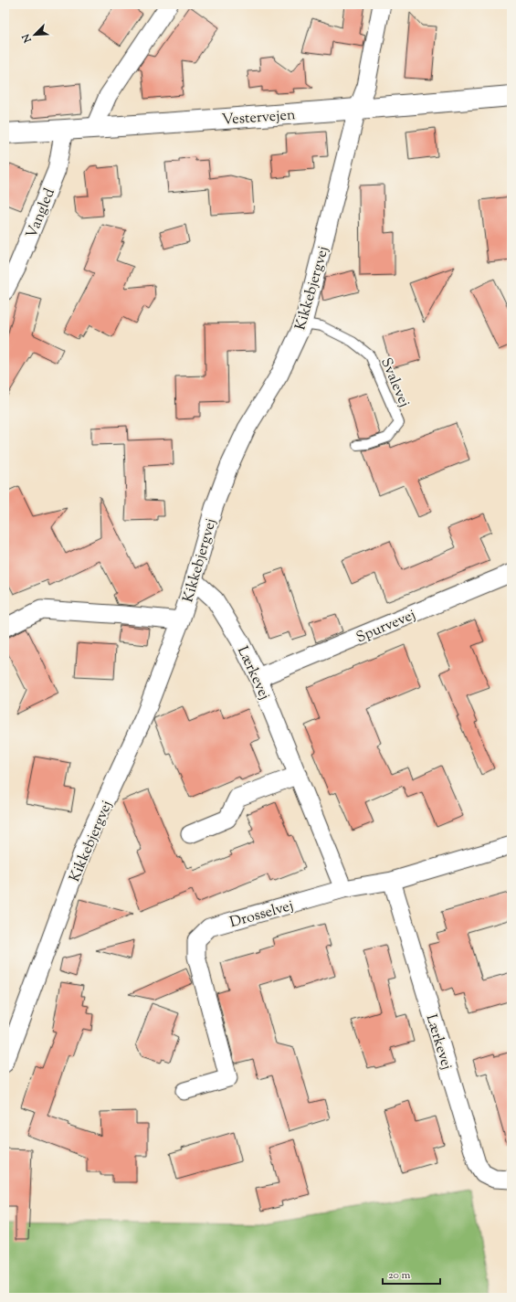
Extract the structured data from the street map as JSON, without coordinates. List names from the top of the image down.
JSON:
{
  "streets": {
    "street": [
      "Vestervejen",
      "Vangled",
      "Kikkebjergvej",
      "Spurvevej",
      "Lærkevej",
      "Drosselvej"
    ],
    "lane": ["Svalevej"]
  },
  "crossings": [
    ["Vestervejen", "Vangled"],
    ["Vestervejen", "Kikkebjergvej"],
    ["Kikkebjergvej", "Svalevej"],
    ["Kikkebjergvej", "Lærkevej"],
    ["Spurvevej", "Lærkevej"],
    ["Lærkevej", "Drosselvej"]
  ],
  "scale_bar": "20 m",
  "north": "bottom left"
}
